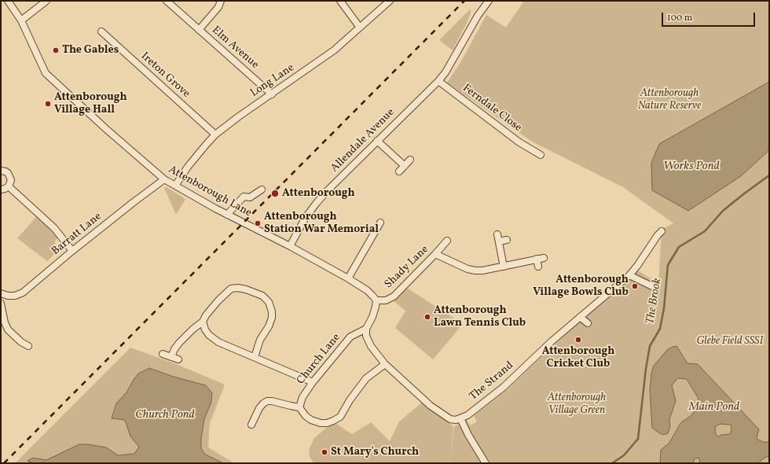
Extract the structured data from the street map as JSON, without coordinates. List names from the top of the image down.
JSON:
{
  "streets": {
    "street": [
      "Elm Avenue",
      "Ireton Grove",
      "Long Lane",
      "Ferndale Close",
      "Allendale Avenue",
      "Attenborough Lane",
      "Barratt Lane",
      "Shady Lane",
      "Church Lane",
      "The Strand"
    ]
  },
  "crossings": [
    ["Elm Avenue", "Long Lane"],
    ["Ireton Grove", "Long Lane"],
    ["Long Lane", "Attenborough Lane"],
    ["Ferndale Close", "Allendale Avenue"],
    ["Allendale Avenue", "Attenborough Lane"],
    ["Attenborough Lane", "Barratt Lane"],
    ["Attenborough Lane", "Shady Lane"]
  ],
  "water": [
    "Works Pond",
    "The Brook",
    "Main Pond",
    "Church Pond"
  ],
  "parks": ["Attenborough Nature Reserve", "Glebe Field SSSI", "Attenborough Village Green"],
  "places": [
    "The Gables",
    "Attenborough Village Hall",
    "Attenborough",
    "Attenborough Station War Memorial",
    "Attenborough Village Bowls Club",
    "Attenborough Lawn Tennis Club",
    "Attenborough Cricket Club",
    "St Mary's Church"
  ],
  "scale_bar": "100 m"
}
